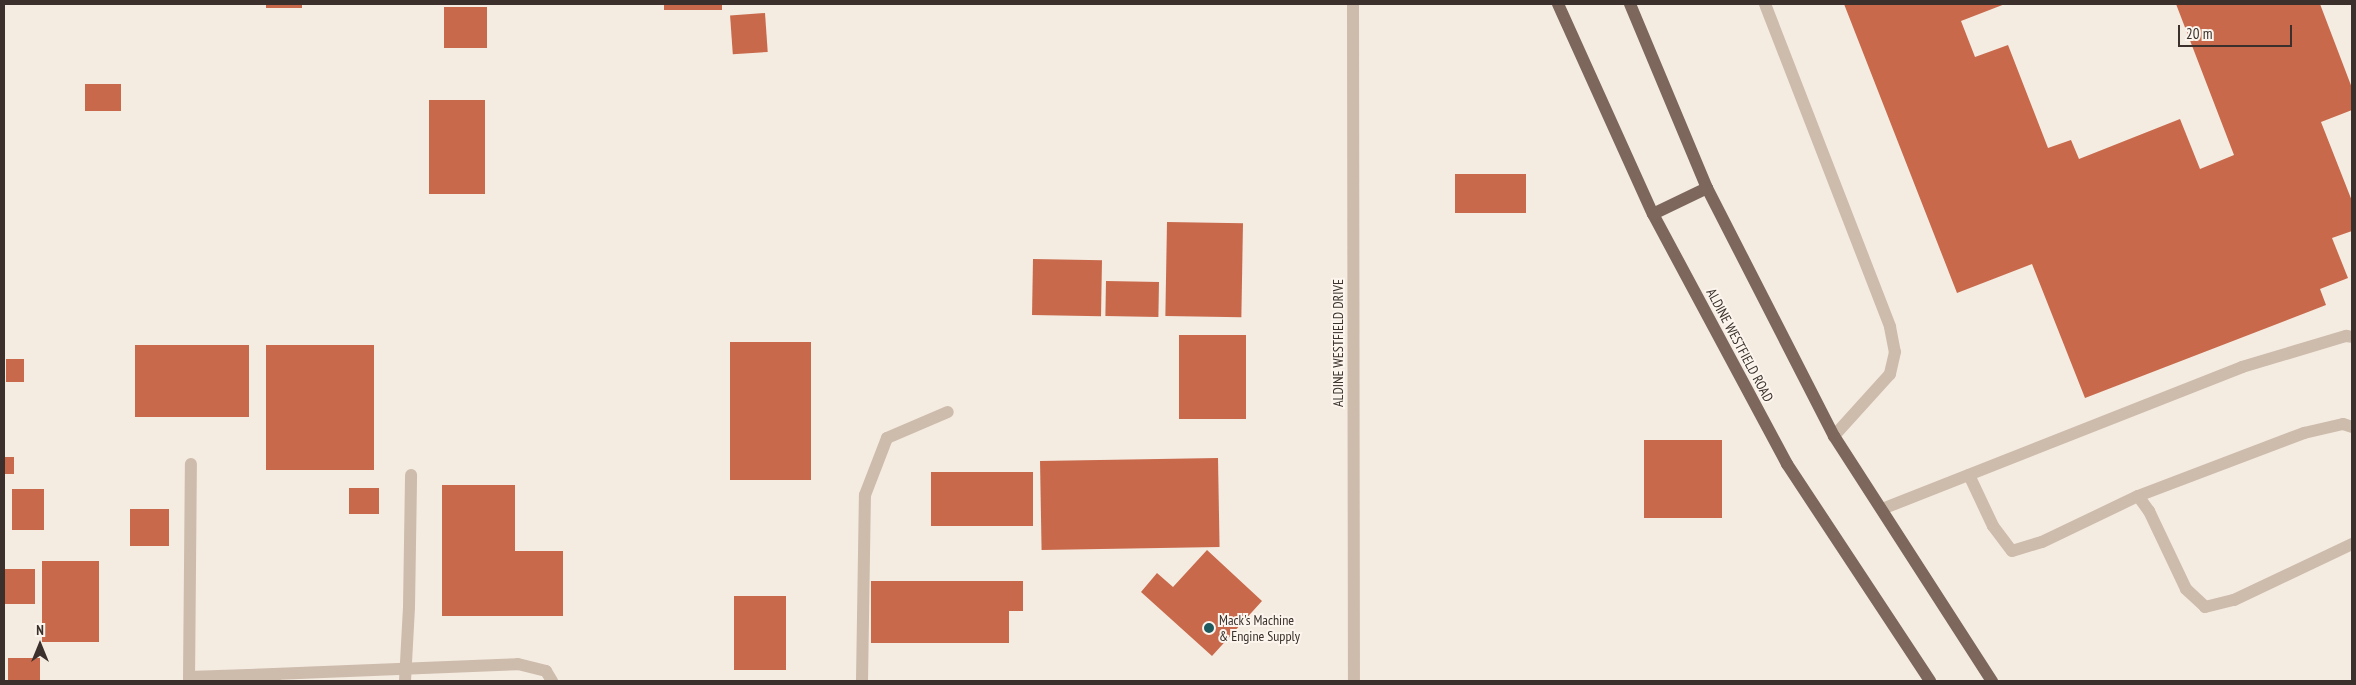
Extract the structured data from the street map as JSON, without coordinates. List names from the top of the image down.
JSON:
{
  "streets": {
    "main road": ["ALDINE WESTFIELD ROAD"],
    "street": ["ALDINE WESTFIELD DRIVE"]
  },
  "places": ["Mack's Machine & Engine Supply"],
  "scale_bar": "20 m",
  "north": "top"
}
